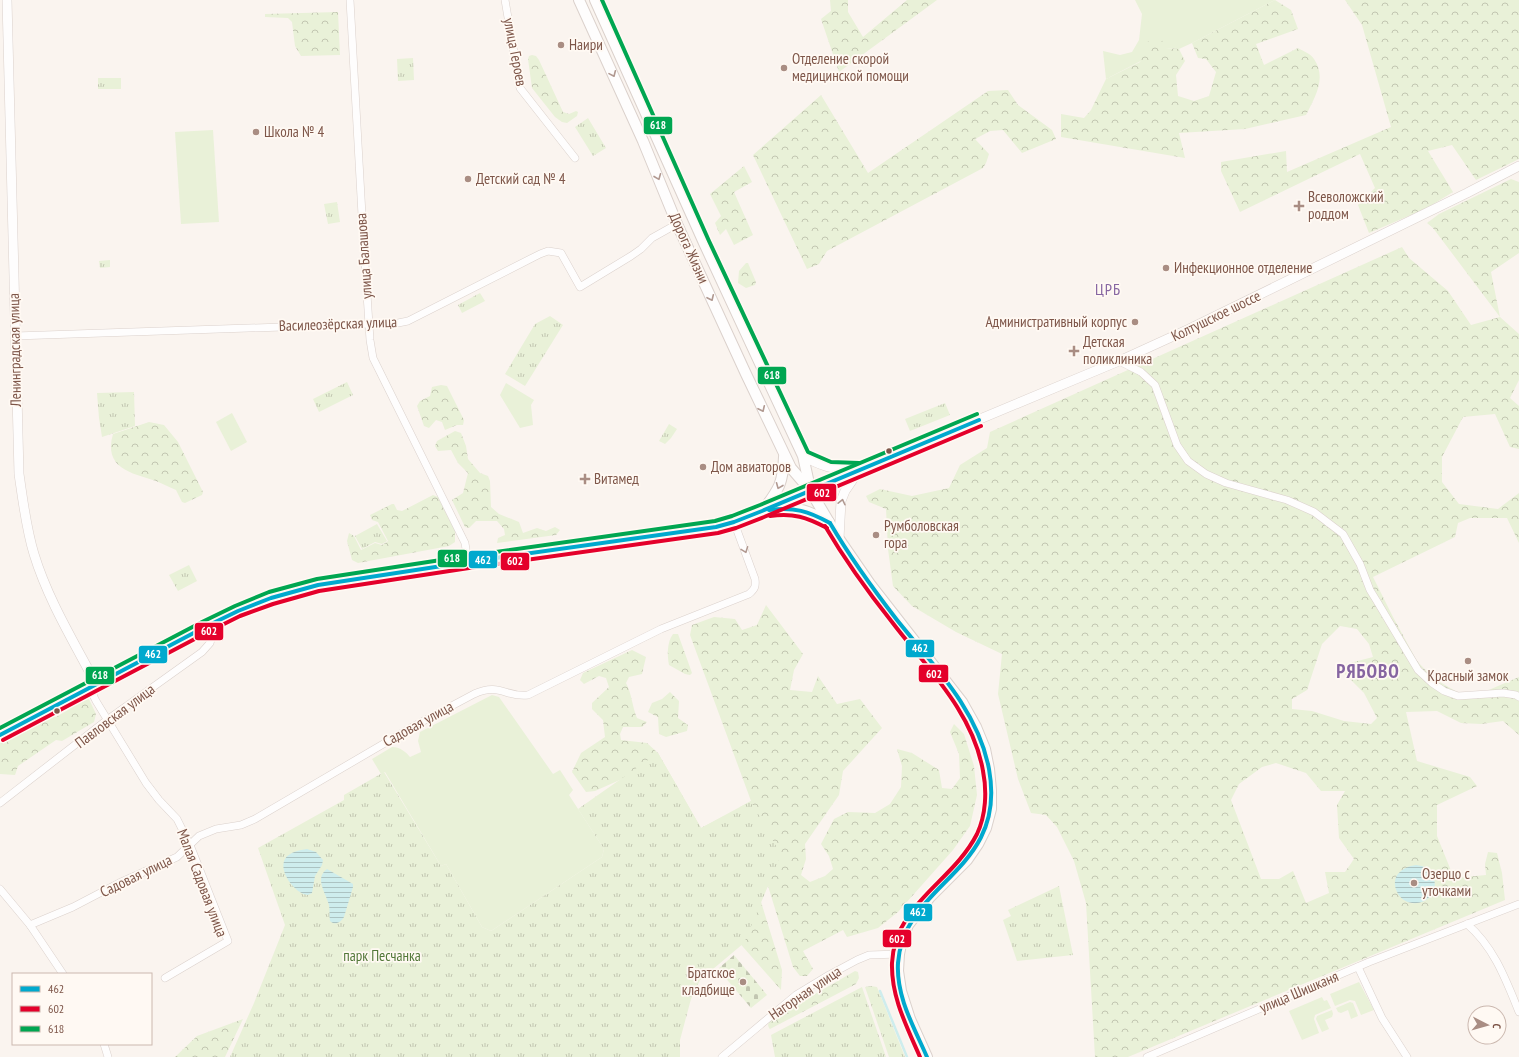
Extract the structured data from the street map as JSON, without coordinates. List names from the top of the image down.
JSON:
{
  "streets": {
    "main road": ["Дорога Жизни", "Колтушское шоссе"],
    "street": [
      "улица Героев",
      "улица Балашова",
      "Василеозёрская улица",
      "Ленинградская улица",
      "Павловская улица",
      "Садовая улица",
      "Малая Садовая улица",
      "улица Шишканя",
      "Нагорная улица"
    ]
  },
  "crossings": [
    ["Дорога Жизни", "Колтушское шоссе"],
    ["Дорога Жизни", "Василеозёрская улица"],
    ["Дорога Жизни", "Нагорная улица"],
    ["улица Балашова", "Колтушское шоссе"],
    ["улица Балашова", "Василеозёрская улица"],
    ["Колтушское шоссе", "Ленинградская улица"],
    ["Колтушское шоссе", "Павловская улица"],
    ["Колтушское шоссе", "Садовая улица"],
    ["Колтушское шоссе", "Малая Садовая улица"],
    ["Василеозёрская улица", "Ленинградская улица"],
    ["Ленинградская улица", "Малая Садовая улица"],
    ["Павловская улица", "Малая Садовая улица"],
    ["Садовая улица", "Малая Садовая улица"]
  ],
  "one_way": ["Садовая улица"],
  "districts": ["ЦРБ", "РЯБОВО"],
  "parks": ["парк Песчанка"],
  "places": {
    "other": [
      "Наири",
      "Отделение скорой медицинской помощи",
      "Школа № 4",
      "Детский сад № 4",
      "Инфекционное отделение",
      "Административный корпус",
      "Дом авиаторов",
      "Румболовская гора",
      "Красный замок",
      "Озерцо с уточками",
      "Братское кладбище"
    ],
    "health": ["Всеволожский роддом", "Детская поликлиника", "Витамед"]
  },
  "lines": ["transit line 618", "transit line 462", "transit line 602"],
  "legend": ["462", "602", "618"],
  "north": "right"
}
